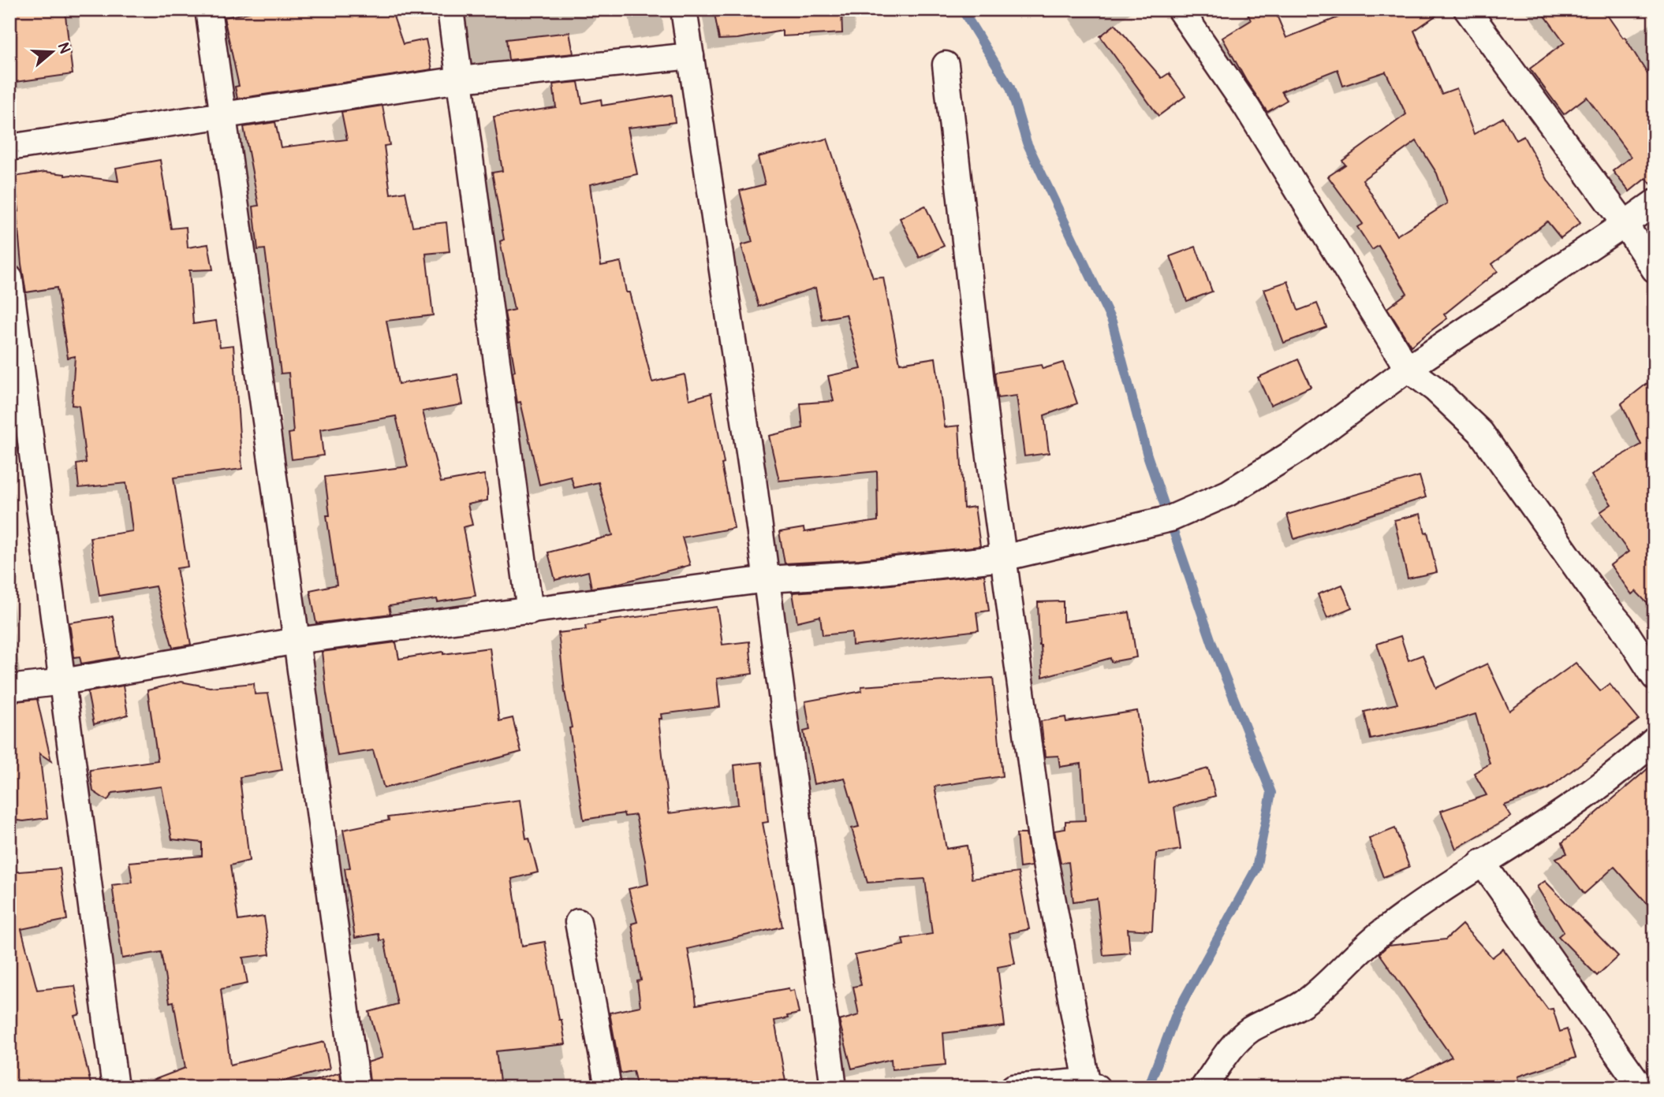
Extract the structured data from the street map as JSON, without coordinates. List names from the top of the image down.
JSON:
{
  "north": "right"
}
